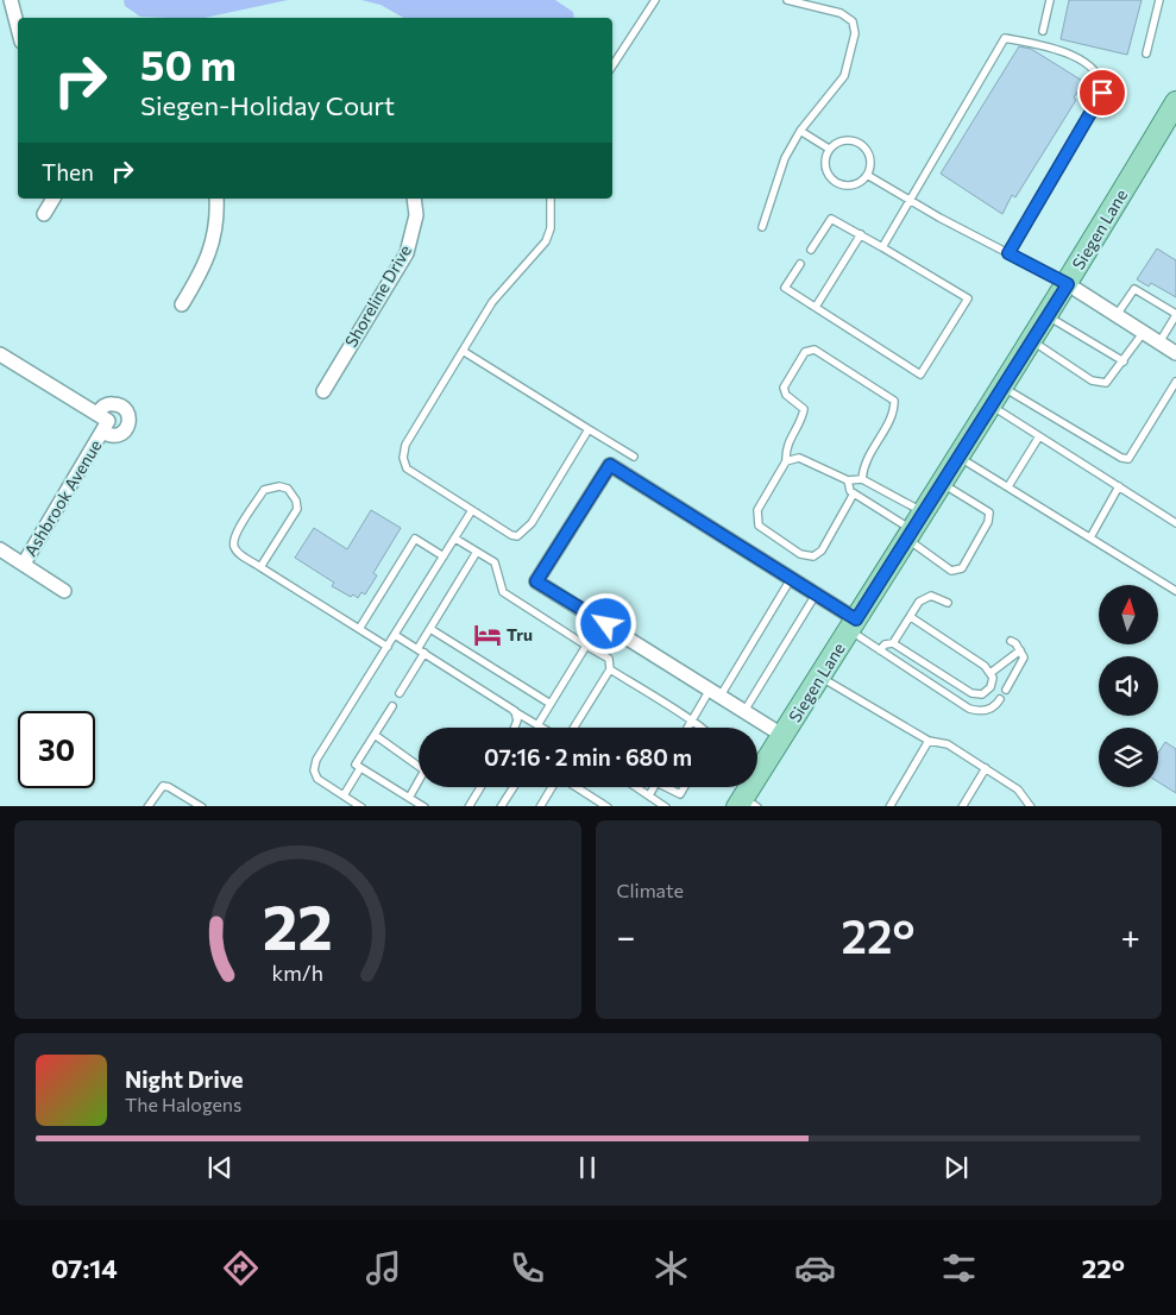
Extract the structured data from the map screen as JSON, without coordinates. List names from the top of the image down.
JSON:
{
  "streets": {
    "main road": ["Siegen Lane"],
    "street": ["Shoreline Drive", "Ashbrook Avenue"]
  },
  "places": {
    "hotel": ["Tru"]
  },
  "north": "top",
  "page": {
    "turn": ["50 m", "Siegen-Holiday Court"],
    "then": "Then",
    "limit": "30",
    "trip": "07:16 · 2 min · 680 m",
    "tile": "Climate",
    "heat": ["−", "22°", "+"],
    "song": ["Night Drive", "The Halogens"],
    "tabs": ["07:14", "22°"],
    "gauge": ["22", "km/h"]
  }
}
